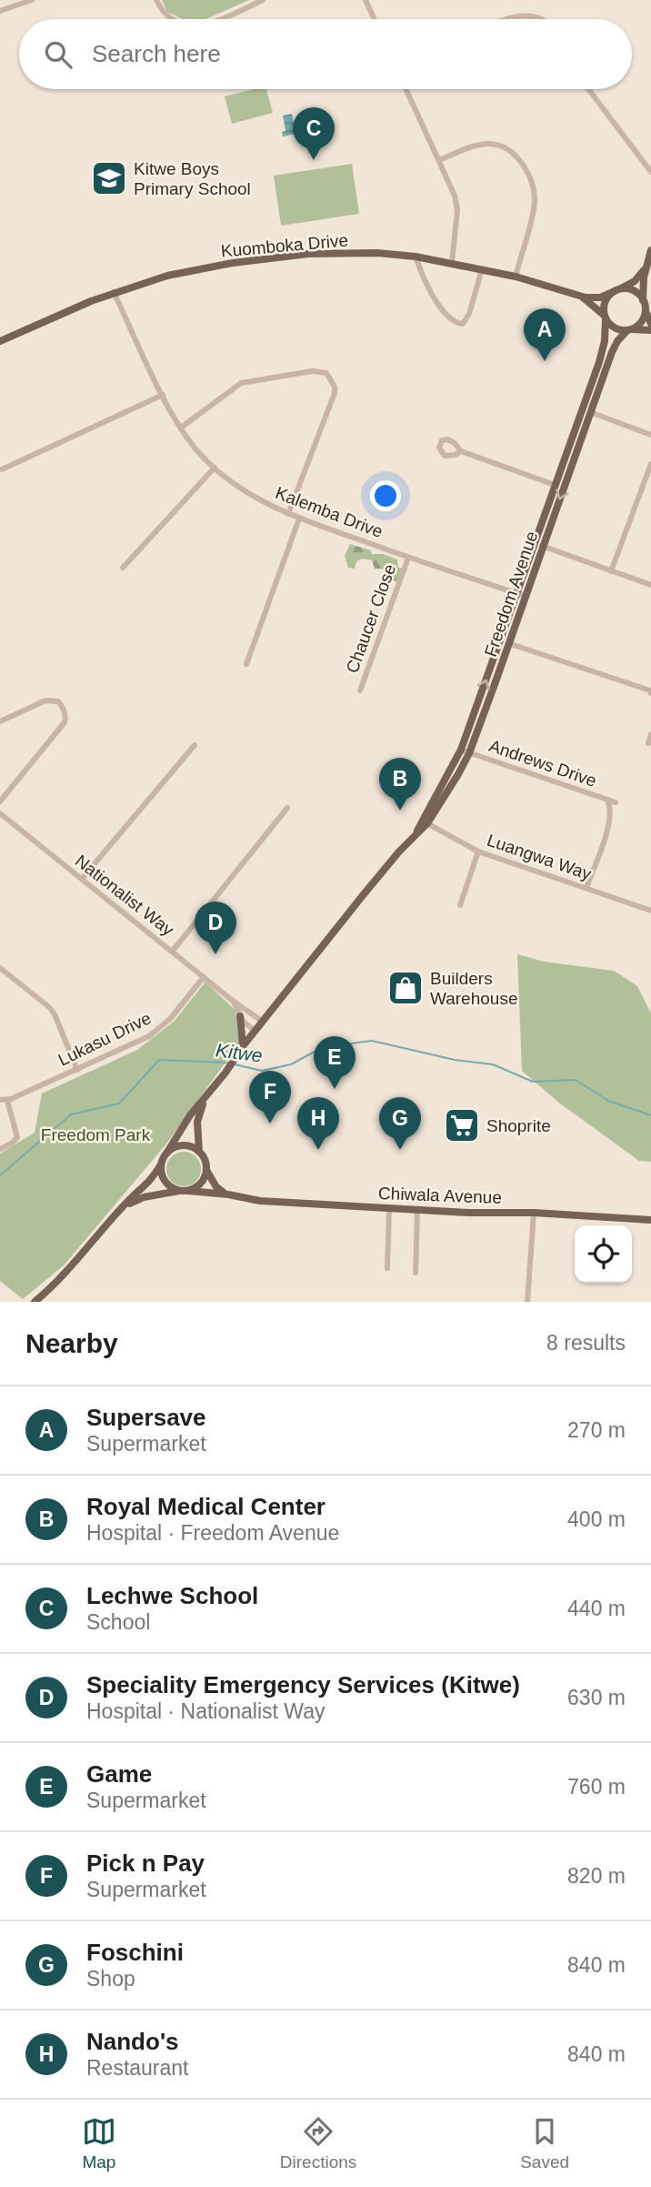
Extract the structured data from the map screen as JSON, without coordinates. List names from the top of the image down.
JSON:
{
  "streets": {
    "main road": ["Kuomboka Drive", "Freedom Avenue", "Chiwala Avenue"],
    "street": [
      "Kalemba Drive",
      "Chaucer Close",
      "Andrews Drive",
      "Luangwa Way",
      "Nationalist Way",
      "Lukasu Drive"
    ]
  },
  "crossings": [
    ["Kuomboka Drive", "Kalemba Drive"],
    ["Kalemba Drive", "Freedom Avenue"],
    ["Kalemba Drive", "Chaucer Close"],
    ["Freedom Avenue", "Andrews Drive"],
    ["Freedom Avenue", "Luangwa Way"],
    ["Freedom Avenue", "Nationalist Way"],
    ["Freedom Avenue", "Chiwala Avenue"],
    ["Nationalist Way", "Lukasu Drive"]
  ],
  "water": ["Kitwe"],
  "parks": ["Freedom Park"],
  "places": {
    "school or university": ["Kitwe Boys Primary School"],
    "shop": ["Builders Warehouse"],
    "supermarket": ["Shoprite"]
  },
  "page": {
    "search": "Search here",
    "pins": [
      "C",
      "A",
      "B",
      "D",
      "E",
      "F",
      "G",
      "H"
    ],
    "heading": ["Nearby", "8 results"],
    "list": [
      {
        "mark": "A",
        "name": "Supersave",
        "note": "Supermarket",
        "value": "270 m"
      },
      {
        "mark": "B",
        "name": "Royal Medical Center",
        "note": "Hospital · Freedom Avenue",
        "value": "400 m"
      },
      {
        "mark": "C",
        "name": "Lechwe School",
        "note": "School",
        "value": "440 m"
      },
      {
        "mark": "D",
        "name": "Speciality Emergency Services (Kitwe)",
        "note": "Hospital · Nationalist Way",
        "value": "630 m"
      },
      {
        "mark": "E",
        "name": "Game",
        "note": "Supermarket",
        "value": "760 m"
      },
      {
        "mark": "F",
        "name": "Pick n Pay",
        "note": "Supermarket",
        "value": "820 m"
      },
      {
        "mark": "G",
        "name": "Foschini",
        "note": "Shop",
        "value": "840 m"
      },
      {
        "mark": "H",
        "name": "Nando's",
        "note": "Restaurant",
        "value": "840 m"
      }
    ],
    "nav": ["Map", "Directions", "Saved"]
  }
}
